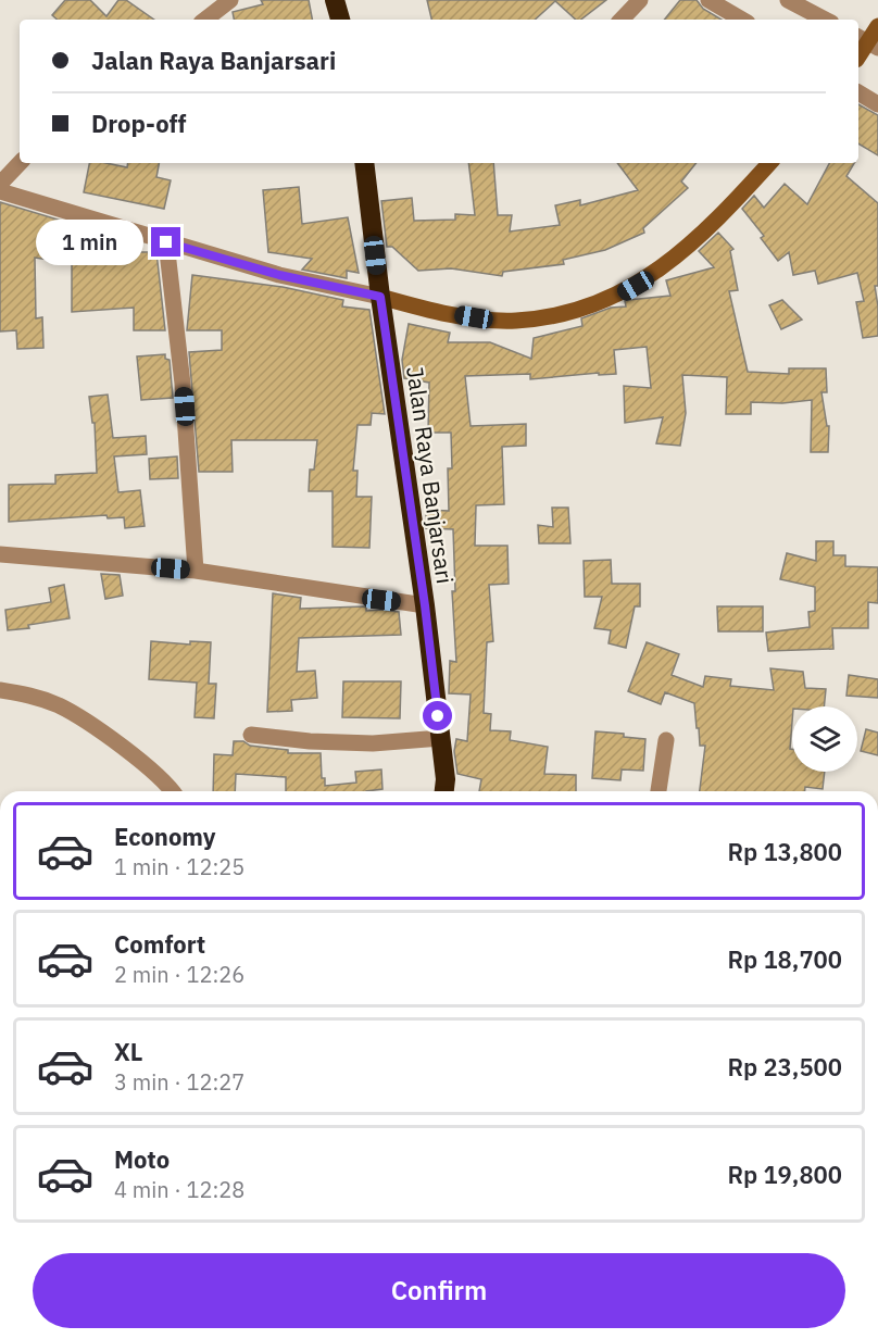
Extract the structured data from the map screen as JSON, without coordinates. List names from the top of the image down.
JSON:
{
  "streets": {
    "highway": ["Jalan Raya Banjarsari"]
  },
  "page": {
    "banner": ["Jalan Raya Banjarsari", "Drop-off"],
    "bubble": "1 min",
    "list": [
      {
        "name": "Economy",
        "note": "1 min · 12:25",
        "value": "Rp 13,800"
      },
      {
        "name": "Comfort",
        "note": "2 min · 12:26",
        "value": "Rp 18,700"
      },
      {
        "name": "XL",
        "note": "3 min · 12:27",
        "value": "Rp 23,500"
      },
      {
        "name": "Moto",
        "note": "4 min · 12:28",
        "value": "Rp 19,800"
      }
    ],
    "buttons": "Confirm"
  }
}
